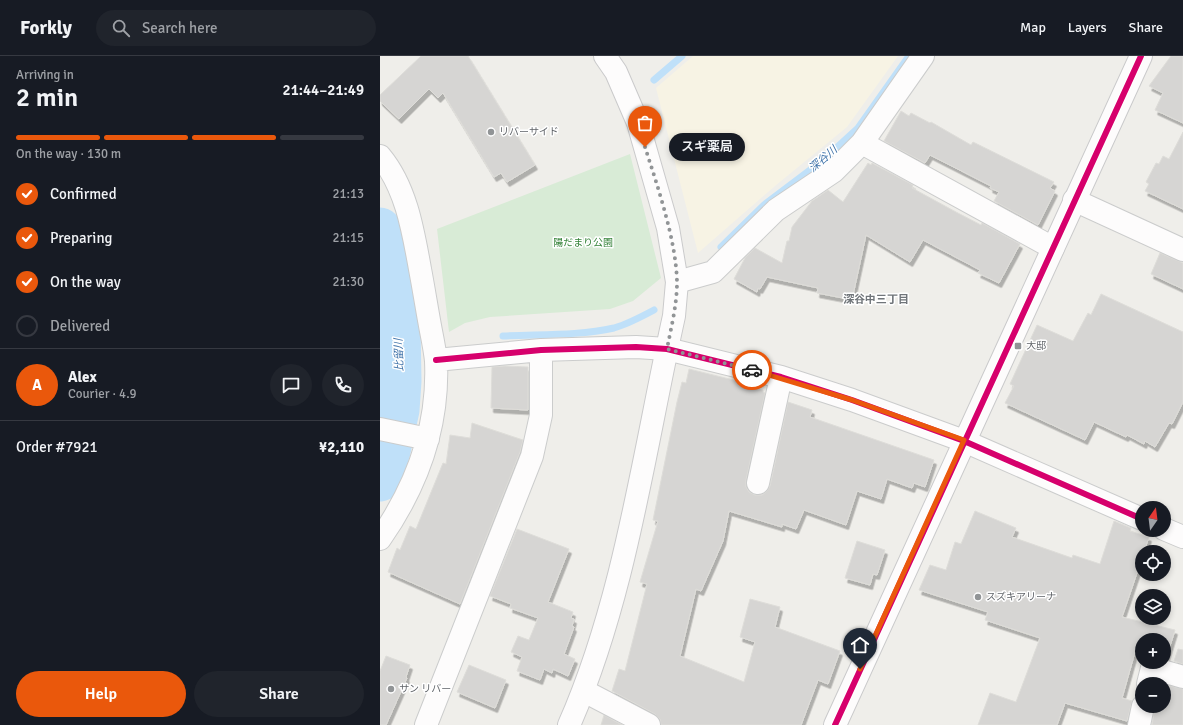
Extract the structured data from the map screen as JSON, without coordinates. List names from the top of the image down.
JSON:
{
  "districts": ["深谷中三丁目"],
  "water": ["深谷川", "比留川"],
  "parks": ["陽だまり公園"],
  "places": {
    "other": [
      "リバーサイド",
      "スギ薬局",
      "スズキアリーナ",
      "サン リバー"
    ],
    "transit": ["大邸"]
  },
  "north": "top",
  "page": {
    "header": "Forkly",
    "search": "Search here",
    "nav": ["Map", "Layers", "Share"],
    "heading": ["2 min", "Arriving in", "21:44–21:49"],
    "panel": [
      "Alex",
      "Courier · 4.9",
      "Order #7921",
      "¥2,110"
    ],
    "bar": "On the way · 130 m",
    "bubble": "スギ薬局",
    "list": [
      ["Confirmed", "21:13"],
      ["Preparing", "21:15"],
      ["On the way", "21:30"],
      "Delivered"
    ],
    "round": "A",
    "map_buttons": ["+", "−"],
    "buttons": ["Help", "Share"]
  }
}
